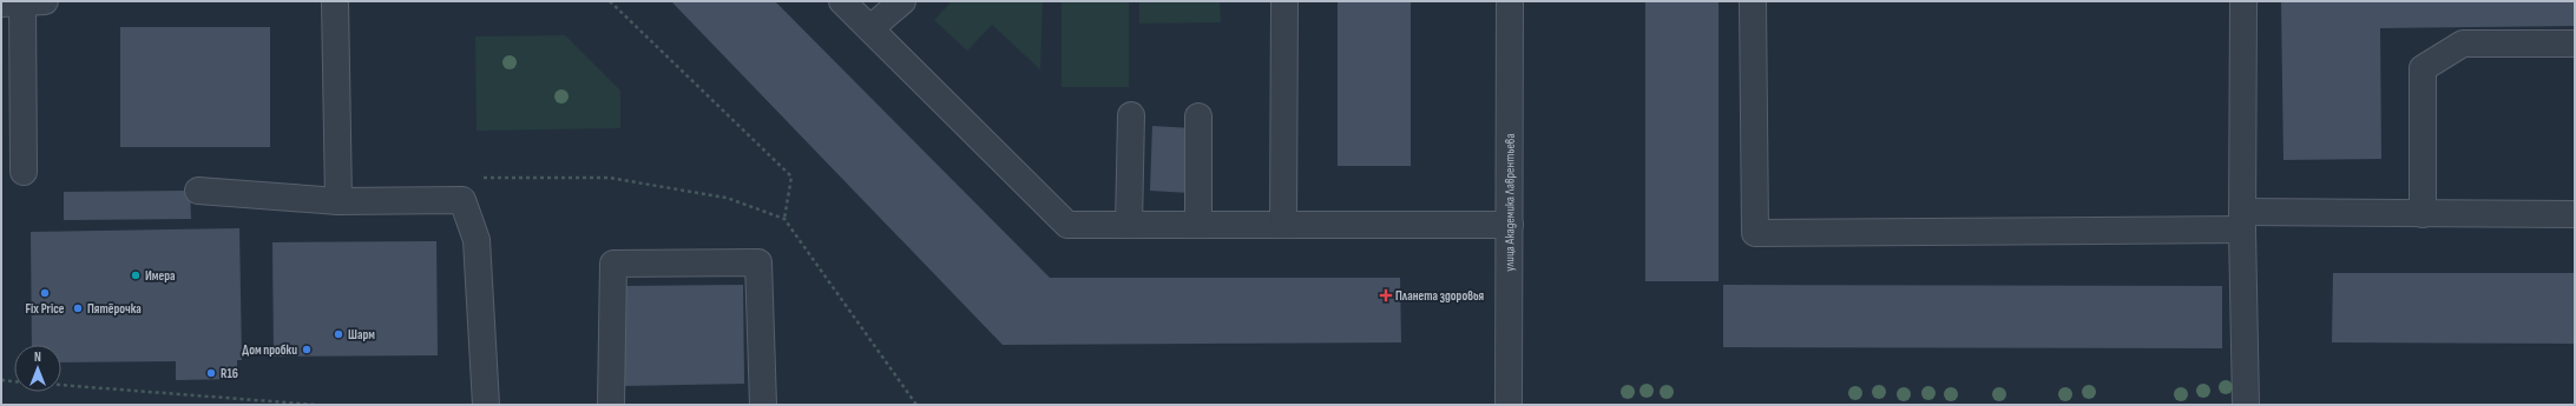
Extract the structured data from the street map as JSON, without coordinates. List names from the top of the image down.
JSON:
{
  "streets": {
    "street": ["улица Академика Лаврентьева"]
  },
  "places": {
    "other": [
      "Имера",
      "Fix Price",
      "Пятёрочка",
      "Шарм",
      "Дом пробки",
      "R16"
    ],
    "health": ["Планета здоровья"]
  },
  "north": "top"
}
